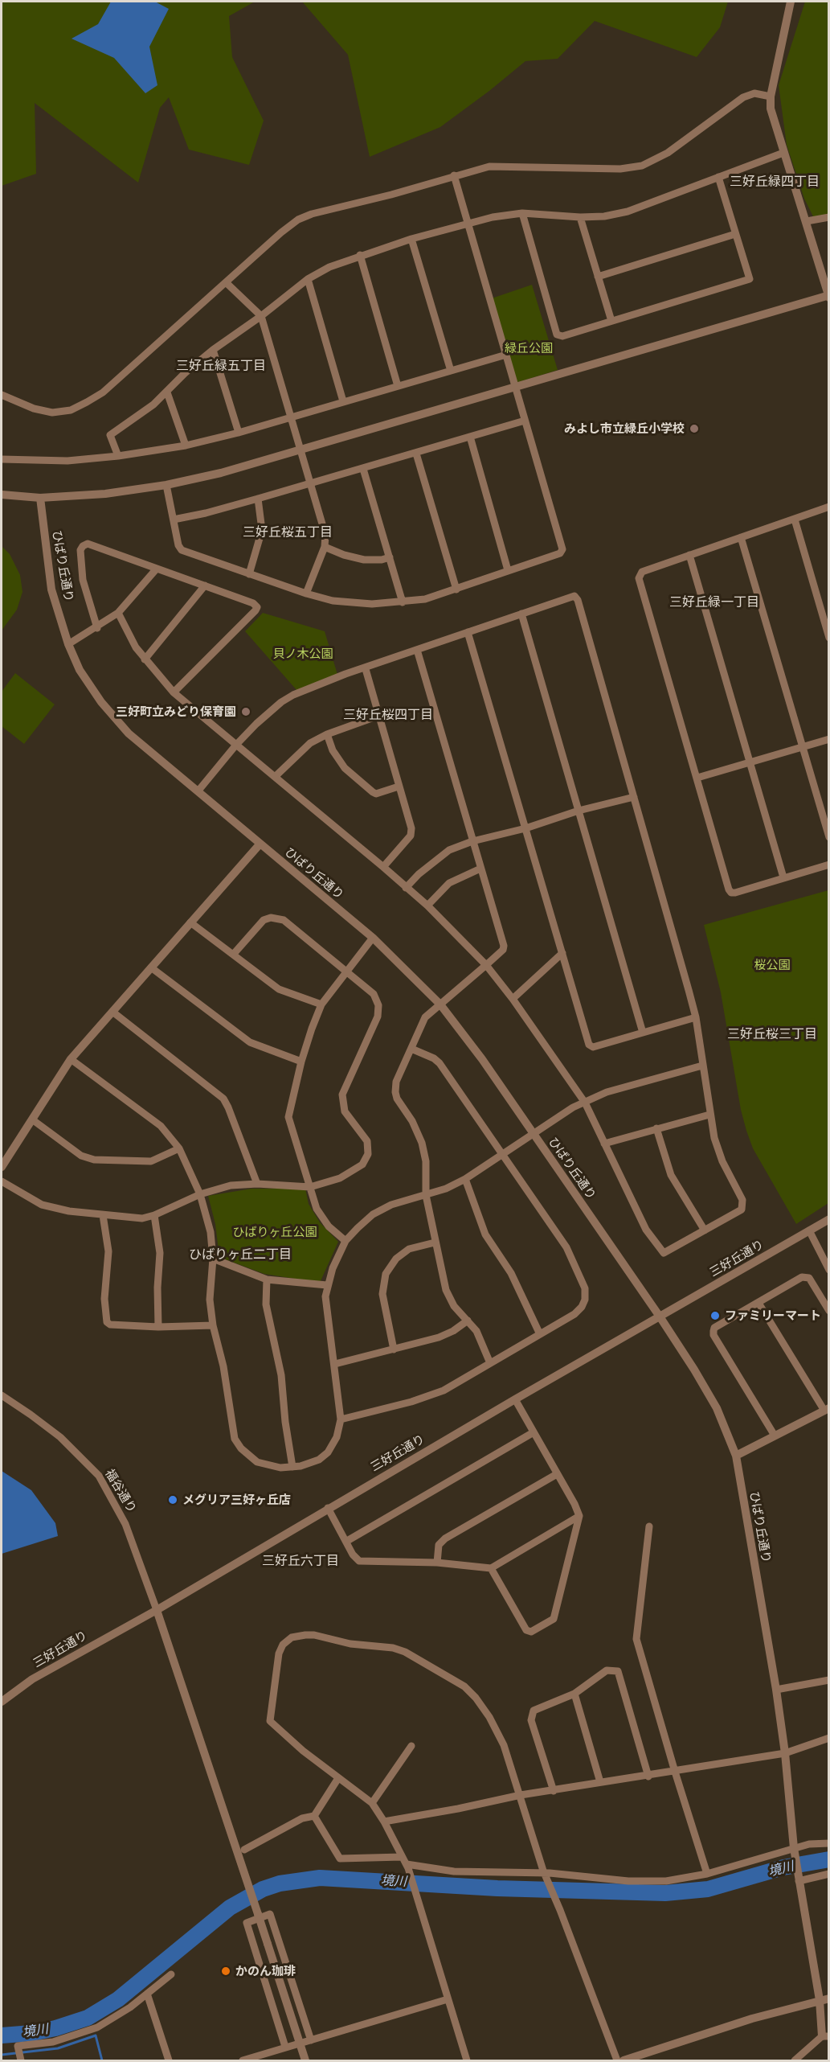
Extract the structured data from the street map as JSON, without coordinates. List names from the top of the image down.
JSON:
{
  "streets": {
    "street": ["ひばり丘通り", "三好丘通り", "福谷通り"]
  },
  "crossings": [
    ["ひばり丘通り", "三好丘通り"],
    ["三好丘通り", "福谷通り"]
  ],
  "districts": [
    "三好丘緑四丁目",
    "三好丘緑五丁目",
    "三好丘桜五丁目",
    "三好丘緑一丁目",
    "三好丘桜四丁目",
    "三好丘桜三丁目",
    "ひばりヶ丘二丁目",
    "三好丘六丁目"
  ],
  "water": ["境川"],
  "parks": [
    "緑丘公園",
    "貝ノ木公園",
    "桜公園",
    "ひばりヶ丘公園"
  ],
  "places": [
    "みよし市立緑丘小学校",
    "三好町立みどり保育園",
    "ファミリーマート",
    "メグリア三好ヶ丘店",
    "かのん珈琲"
  ]
}
